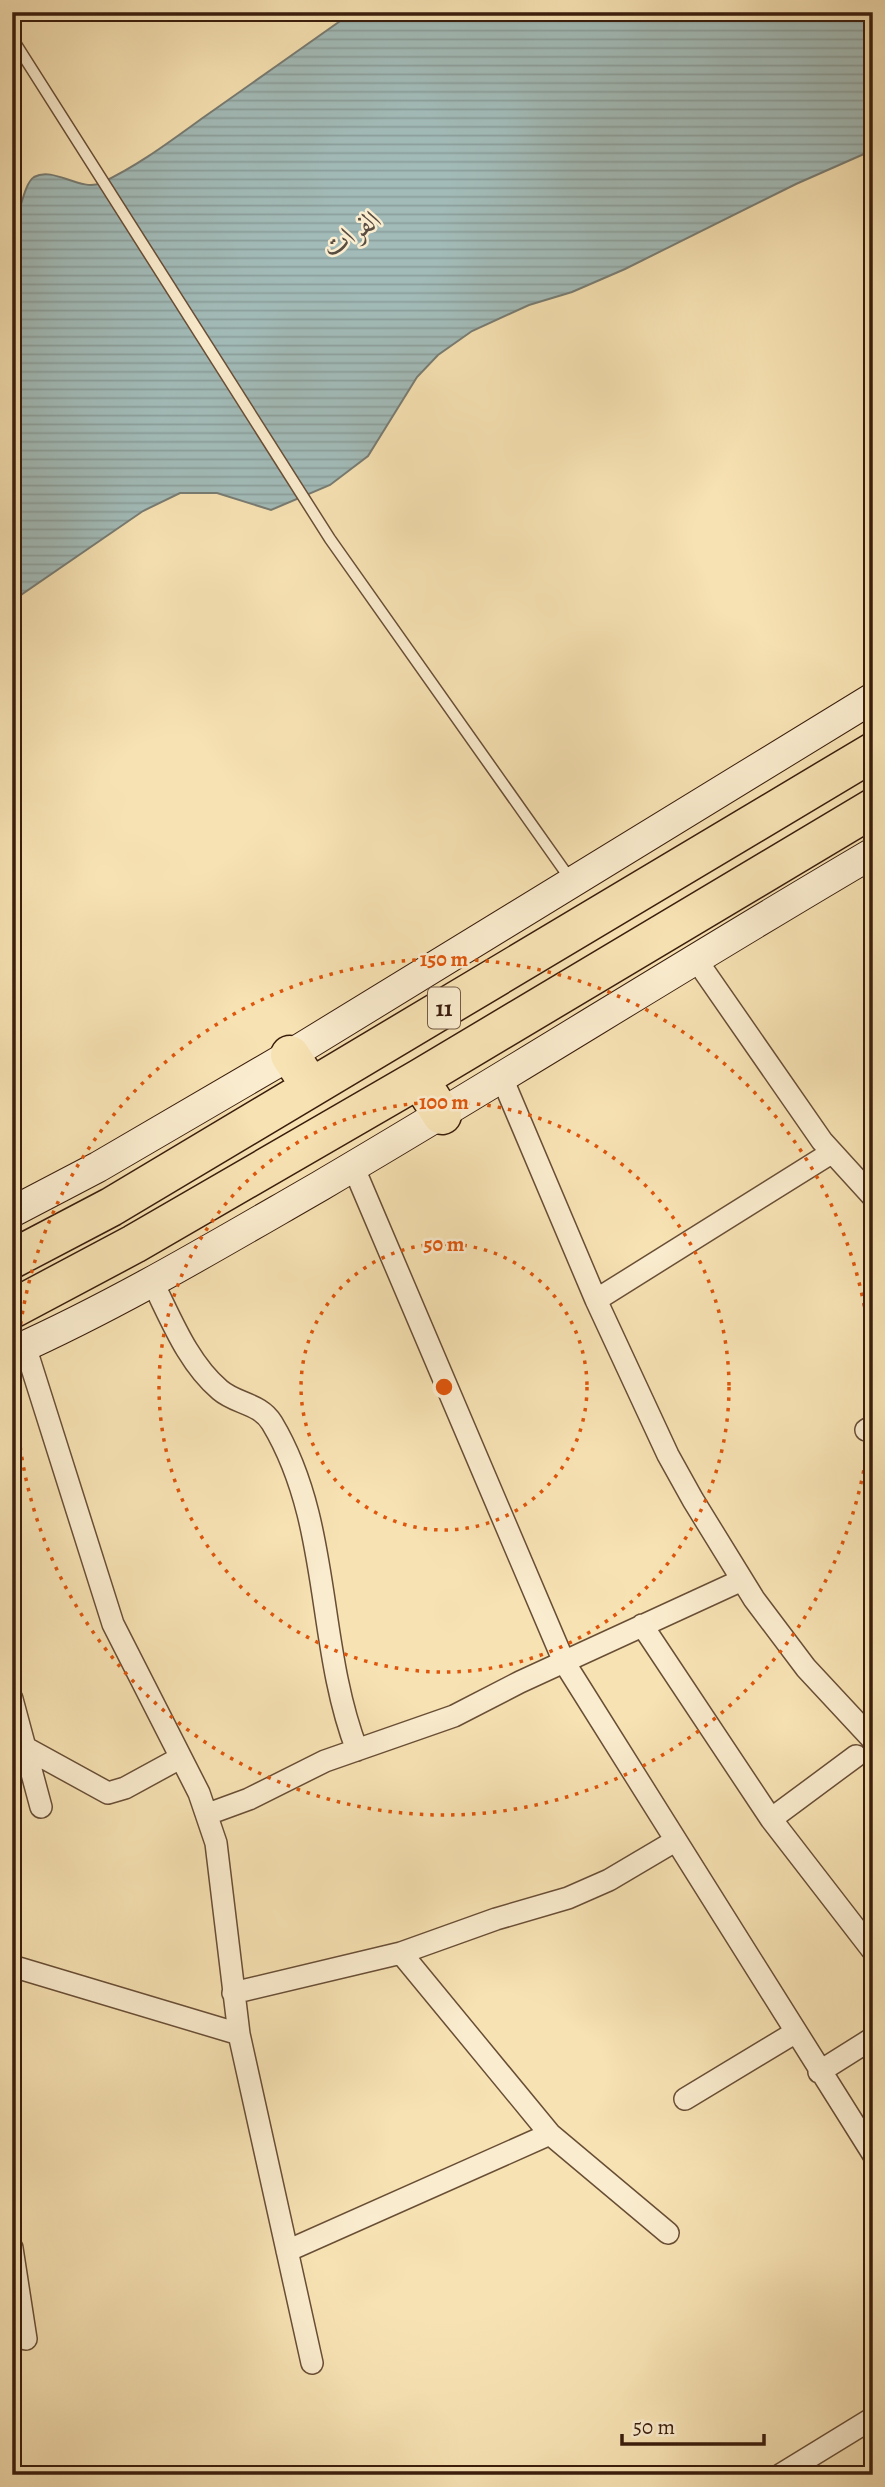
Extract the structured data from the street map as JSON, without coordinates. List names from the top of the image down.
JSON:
{
  "streets": {
    "highway": ["11"]
  },
  "water": ["الفرات"],
  "scale_bar": "50 m",
  "rings": ["150 m", "100 m", "50 m"]
}
